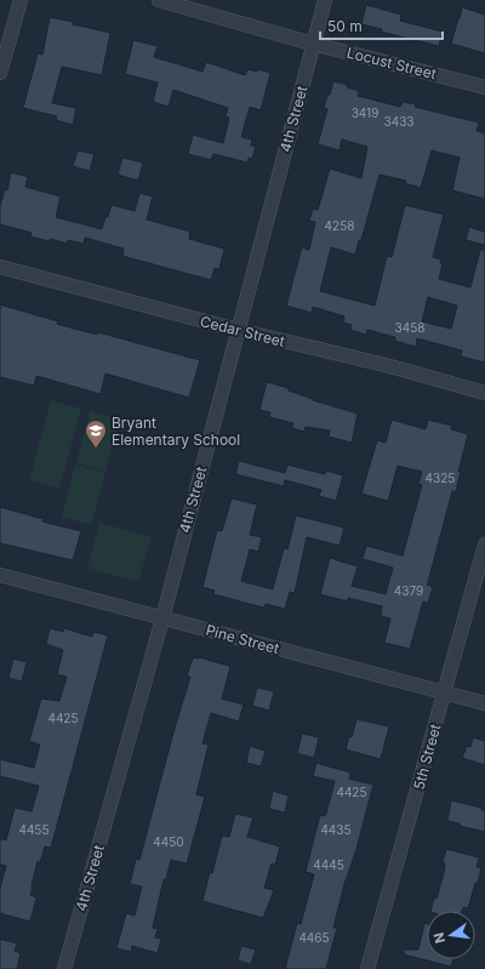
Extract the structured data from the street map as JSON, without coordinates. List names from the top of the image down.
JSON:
{
  "streets": {
    "street": [
      "Locust Street",
      "4th Street",
      "Cedar Street",
      "Pine Street",
      "5th Street"
    ]
  },
  "crossings": [
    ["Locust Street", "4th Street"],
    ["4th Street", "Cedar Street"],
    ["4th Street", "Pine Street"],
    ["Pine Street", "5th Street"]
  ],
  "places": {
    "school or university": ["Bryant Elementary School"]
  },
  "house_numbers": [
    "3419",
    "3433",
    "4258",
    "3458",
    "4325",
    "4379",
    "4425",
    "4425",
    "4455",
    "4435",
    "4450",
    "4445",
    "4465"
  ],
  "scale_bar": "50 m",
  "north": "left"
}
